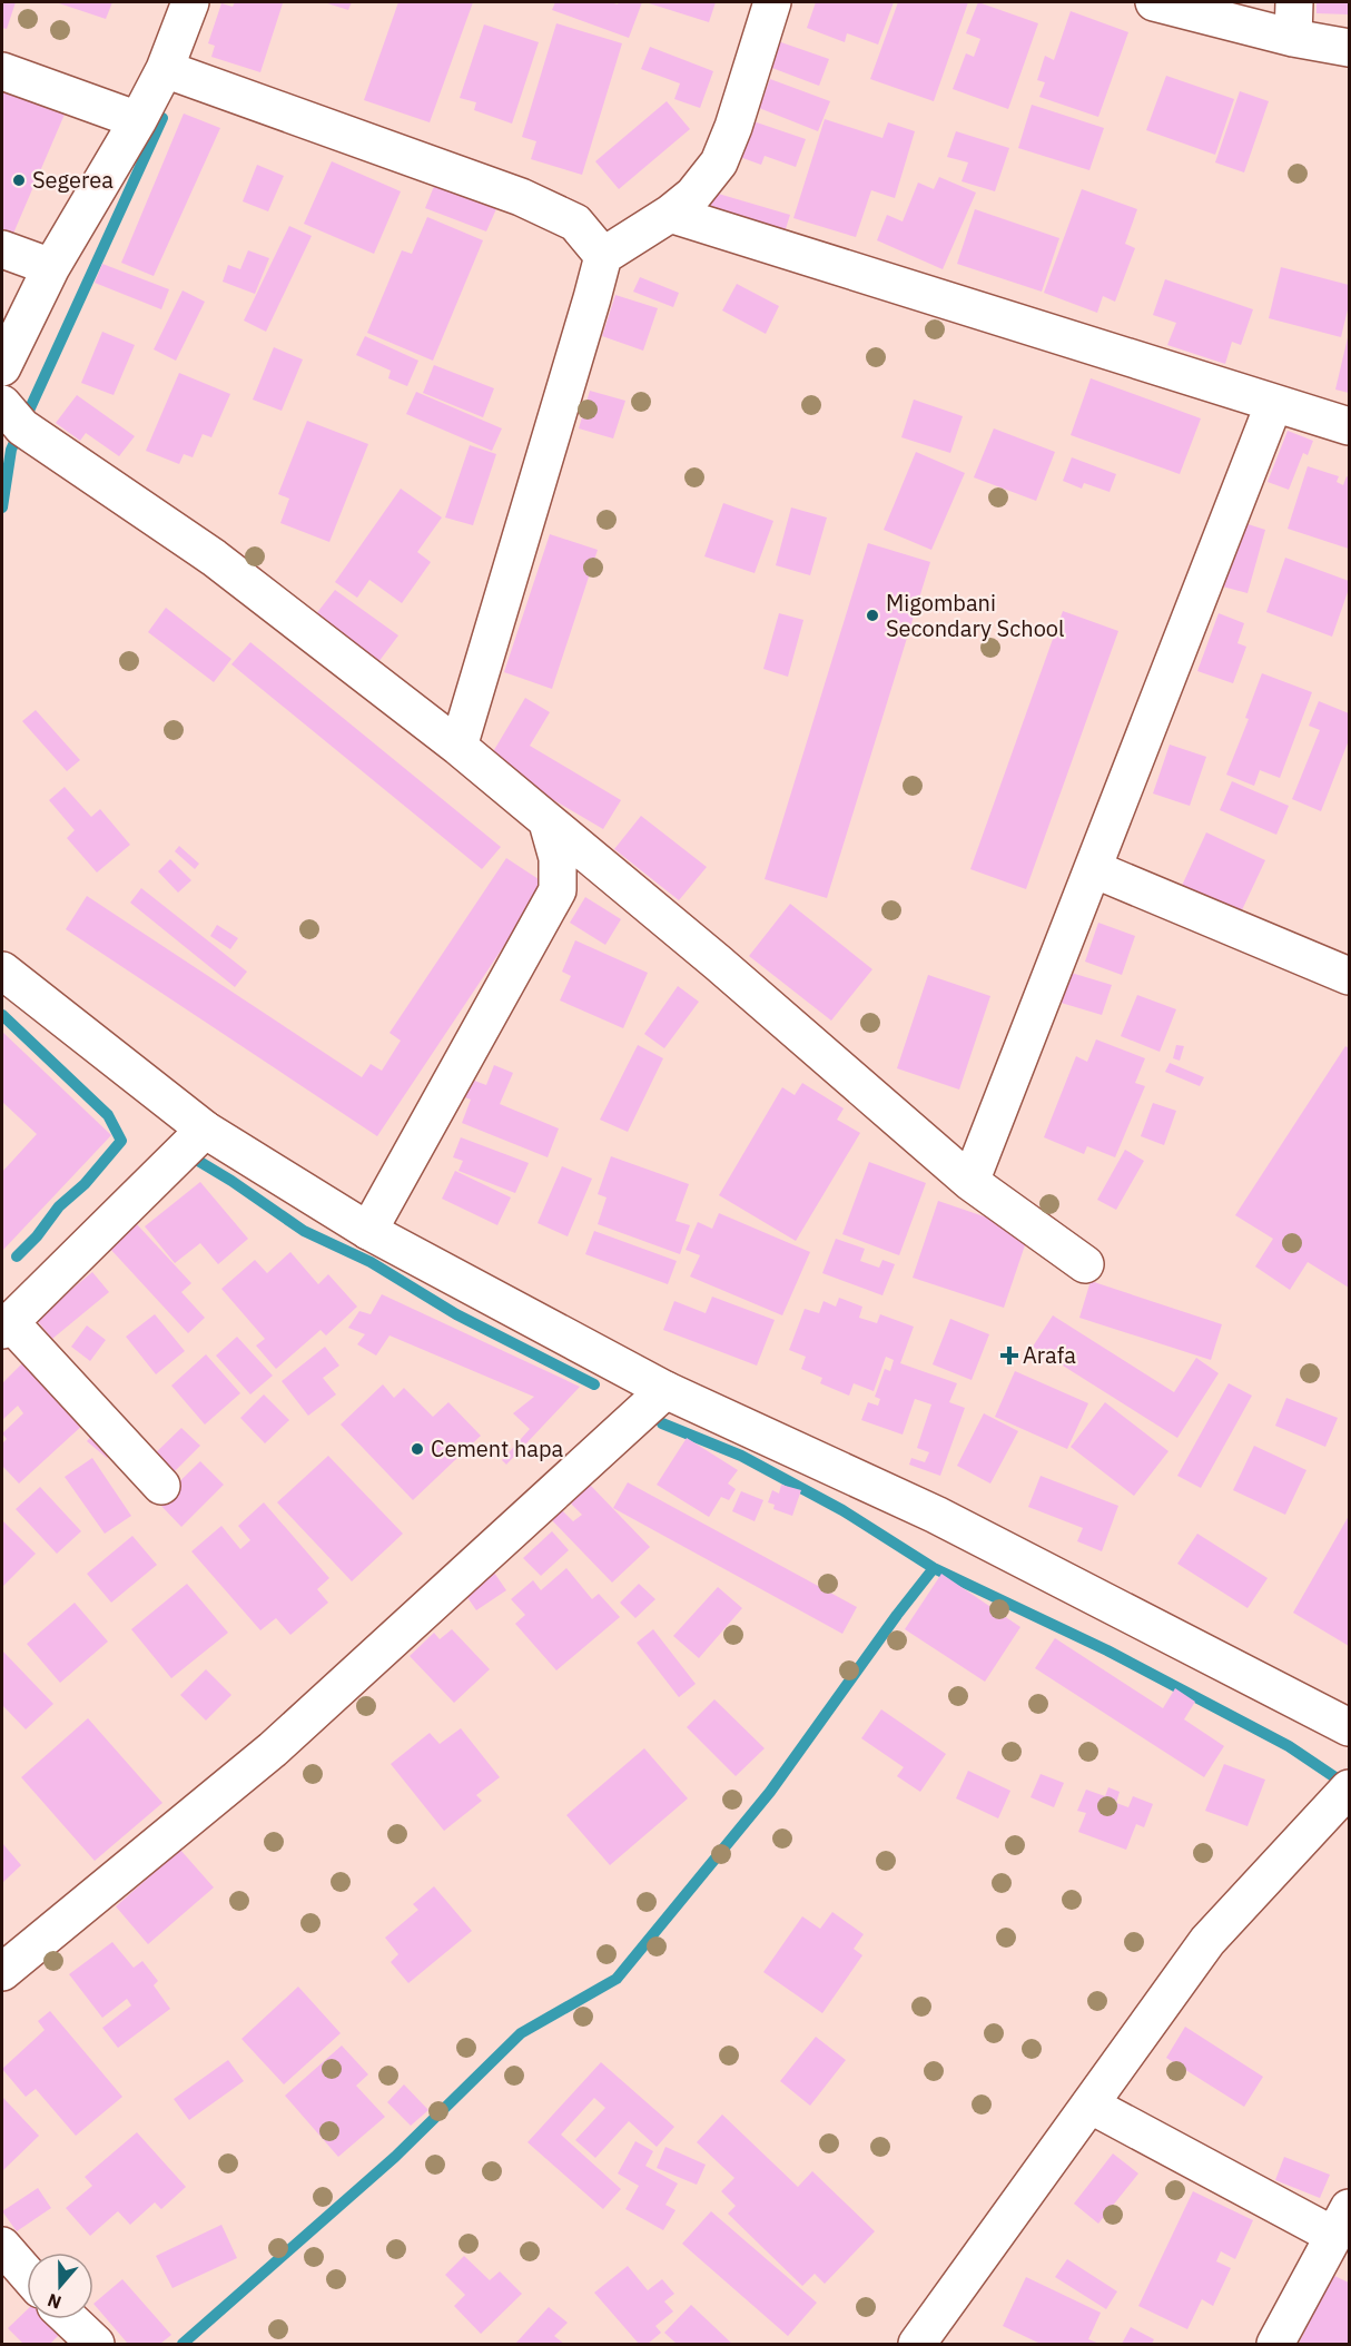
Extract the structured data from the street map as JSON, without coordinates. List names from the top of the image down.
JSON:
{
  "places": {
    "other": ["Segerea", "Migombani Secondary School", "Cement hapa"],
    "health": ["Arafa"]
  },
  "north": "bottom"
}
